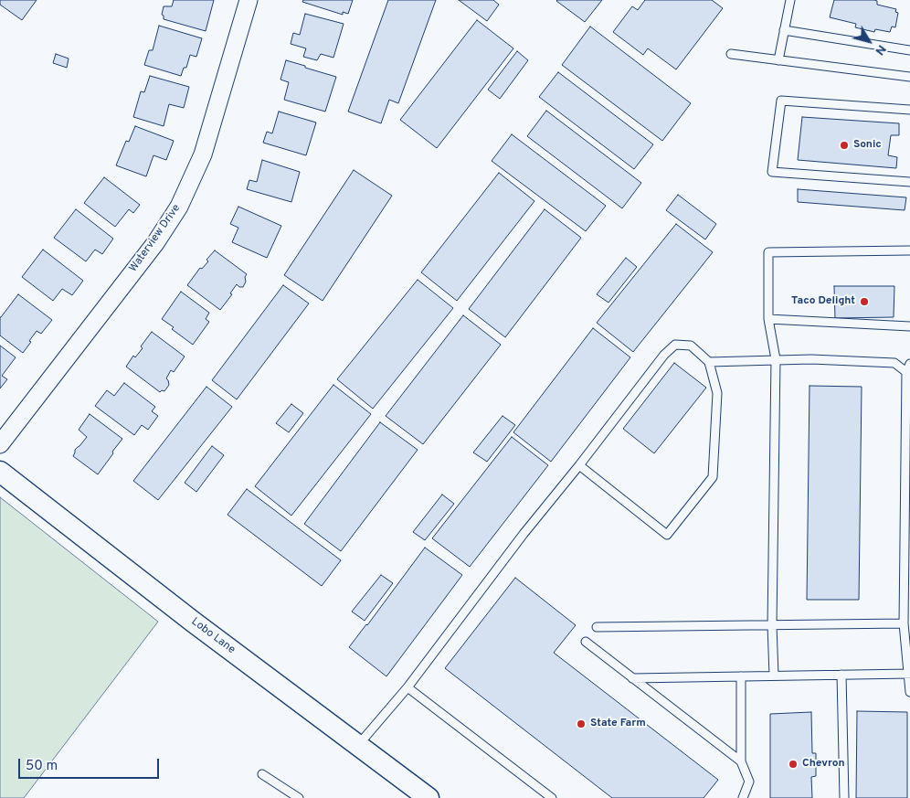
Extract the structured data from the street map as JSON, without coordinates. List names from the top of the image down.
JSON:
{
  "streets": {
    "street": ["Waterview Drive", "Lobo Lane"]
  },
  "places": [
    "Sonic",
    "Taco Delight",
    "State Farm",
    "Chevron"
  ],
  "scale_bar": "50 m",
  "north": "bottom right"
}
